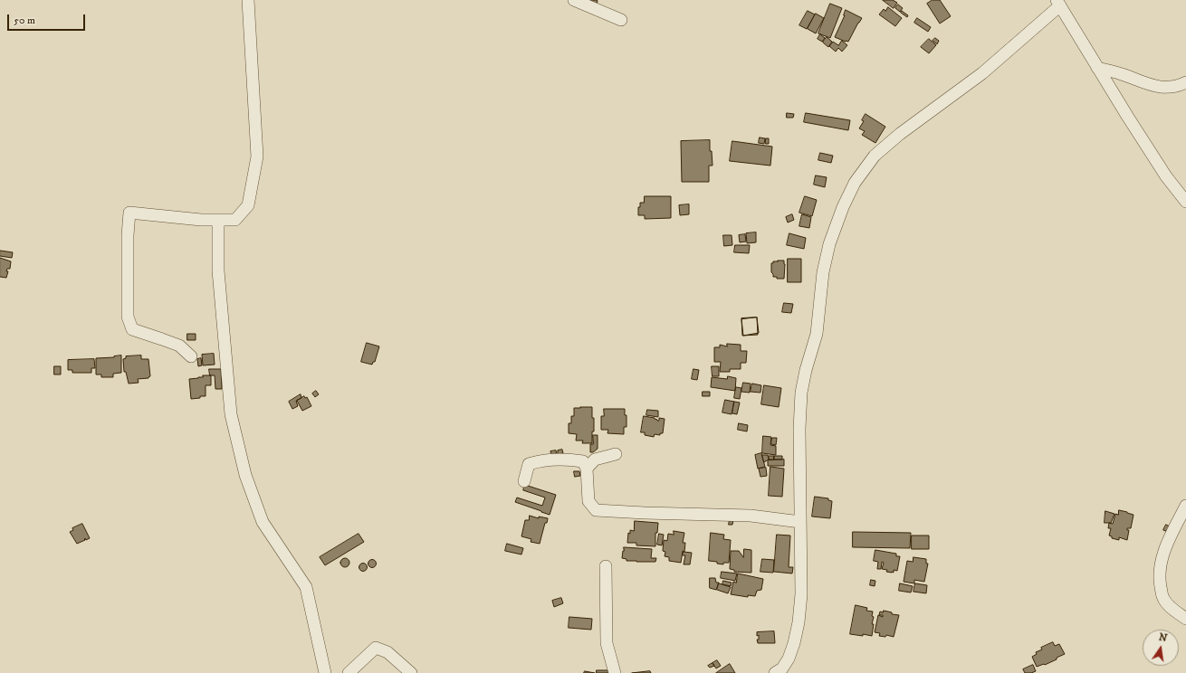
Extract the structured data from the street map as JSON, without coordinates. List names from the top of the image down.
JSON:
{
  "scale_bar": "50 m",
  "north": "top"
}
